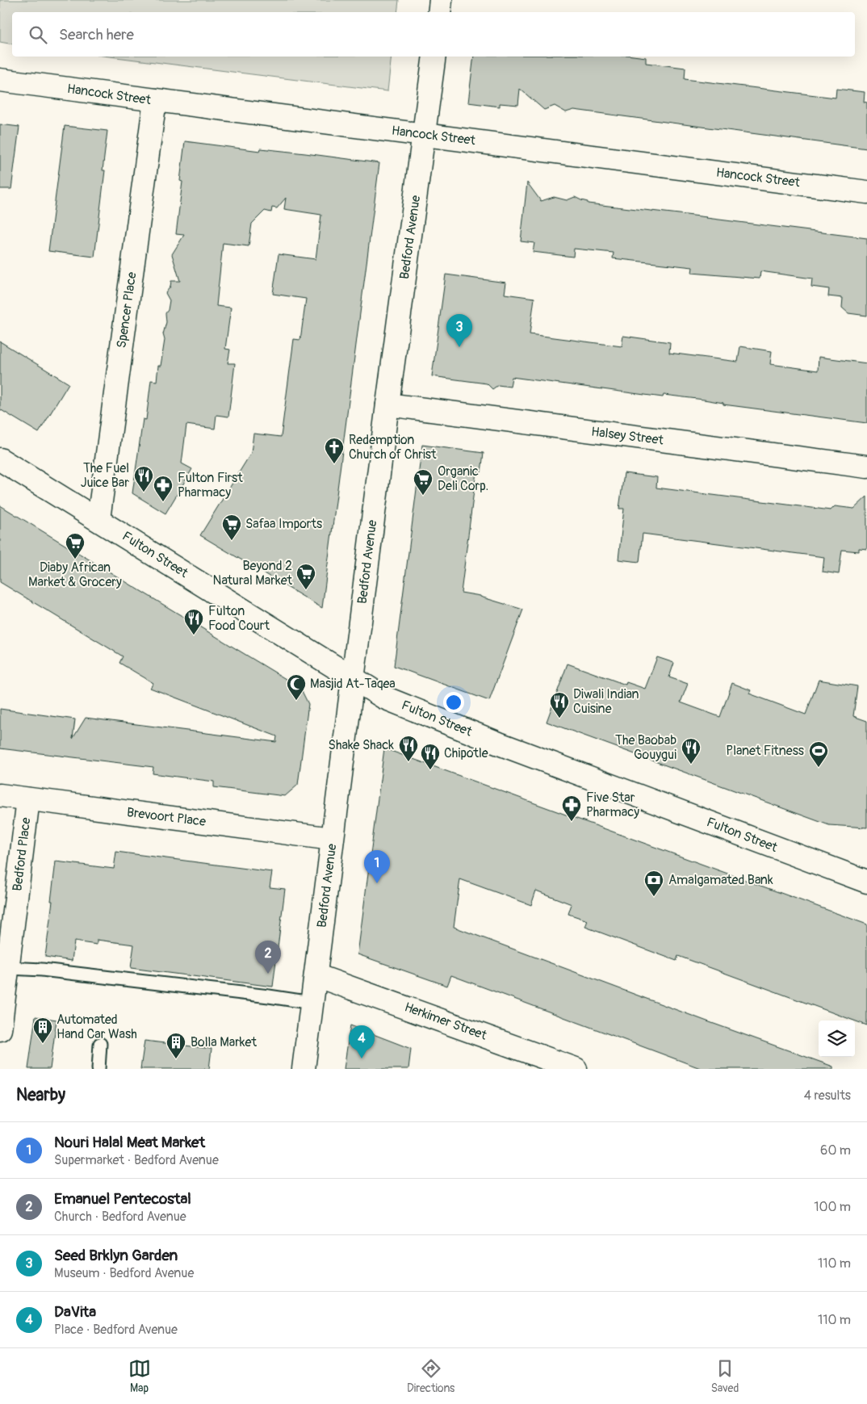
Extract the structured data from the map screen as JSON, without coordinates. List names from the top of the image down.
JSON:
{
  "streets": {
    "street": [
      "Hancock Street",
      "Bedford Avenue",
      "Spencer Place",
      "Halsey Street",
      "Fulton Street",
      "Brevoort Place",
      "Bedford Place",
      "Herkimer Street"
    ]
  },
  "crossings": [
    ["Hancock Street", "Bedford Avenue"],
    ["Hancock Street", "Spencer Place"],
    ["Bedford Avenue", "Halsey Street"],
    ["Bedford Avenue", "Fulton Street"],
    ["Bedford Avenue", "Brevoort Place"],
    ["Bedford Avenue", "Herkimer Street"],
    ["Spencer Place", "Fulton Street"],
    ["Brevoort Place", "Bedford Place"]
  ],
  "places": {
    "church": ["Redemption Church of Christ"],
    "restaurant": [
      "The Fuel Juice Bar",
      "Fulton Food Court",
      "Diwali Indian Cuisine",
      "Shake Shack",
      "The Baobab Gouygui",
      "Chipotle"
    ],
    "supermarket": [
      "Organic Deli Corp.",
      "Safaa Imports",
      "Diaby African Market & Grocery",
      "Beyond 2 Natural Market"
    ],
    "pharmacy": ["Fulton First Pharmacy", "Five Star Pharmacy"],
    "mosque": ["Masjid At-Taqea"],
    "sports": ["Planet Fitness"],
    "bank": ["Amalgamated Bank"],
    "building": ["Automated Hand Car Wash", "Bolla Market"]
  },
  "page": {
    "search": "Search here",
    "pins": [
      "3",
      "1",
      "2",
      "4"
    ],
    "heading": ["Nearby", "4 results"],
    "list": [
      {
        "mark": "1",
        "name": "Nouri Halal Meat Market",
        "note": "Supermarket · Bedford Avenue",
        "value": "60 m"
      },
      {
        "mark": "2",
        "name": "Emanuel Pentecostal",
        "note": "Church · Bedford Avenue",
        "value": "100 m"
      },
      {
        "mark": "3",
        "name": "Seed Brklyn Garden",
        "note": "Museum · Bedford Avenue",
        "value": "110 m"
      },
      {
        "mark": "4",
        "name": "DaVita",
        "note": "Place · Bedford Avenue",
        "value": "110 m"
      }
    ],
    "nav": ["Map", "Directions", "Saved"]
  }
}
